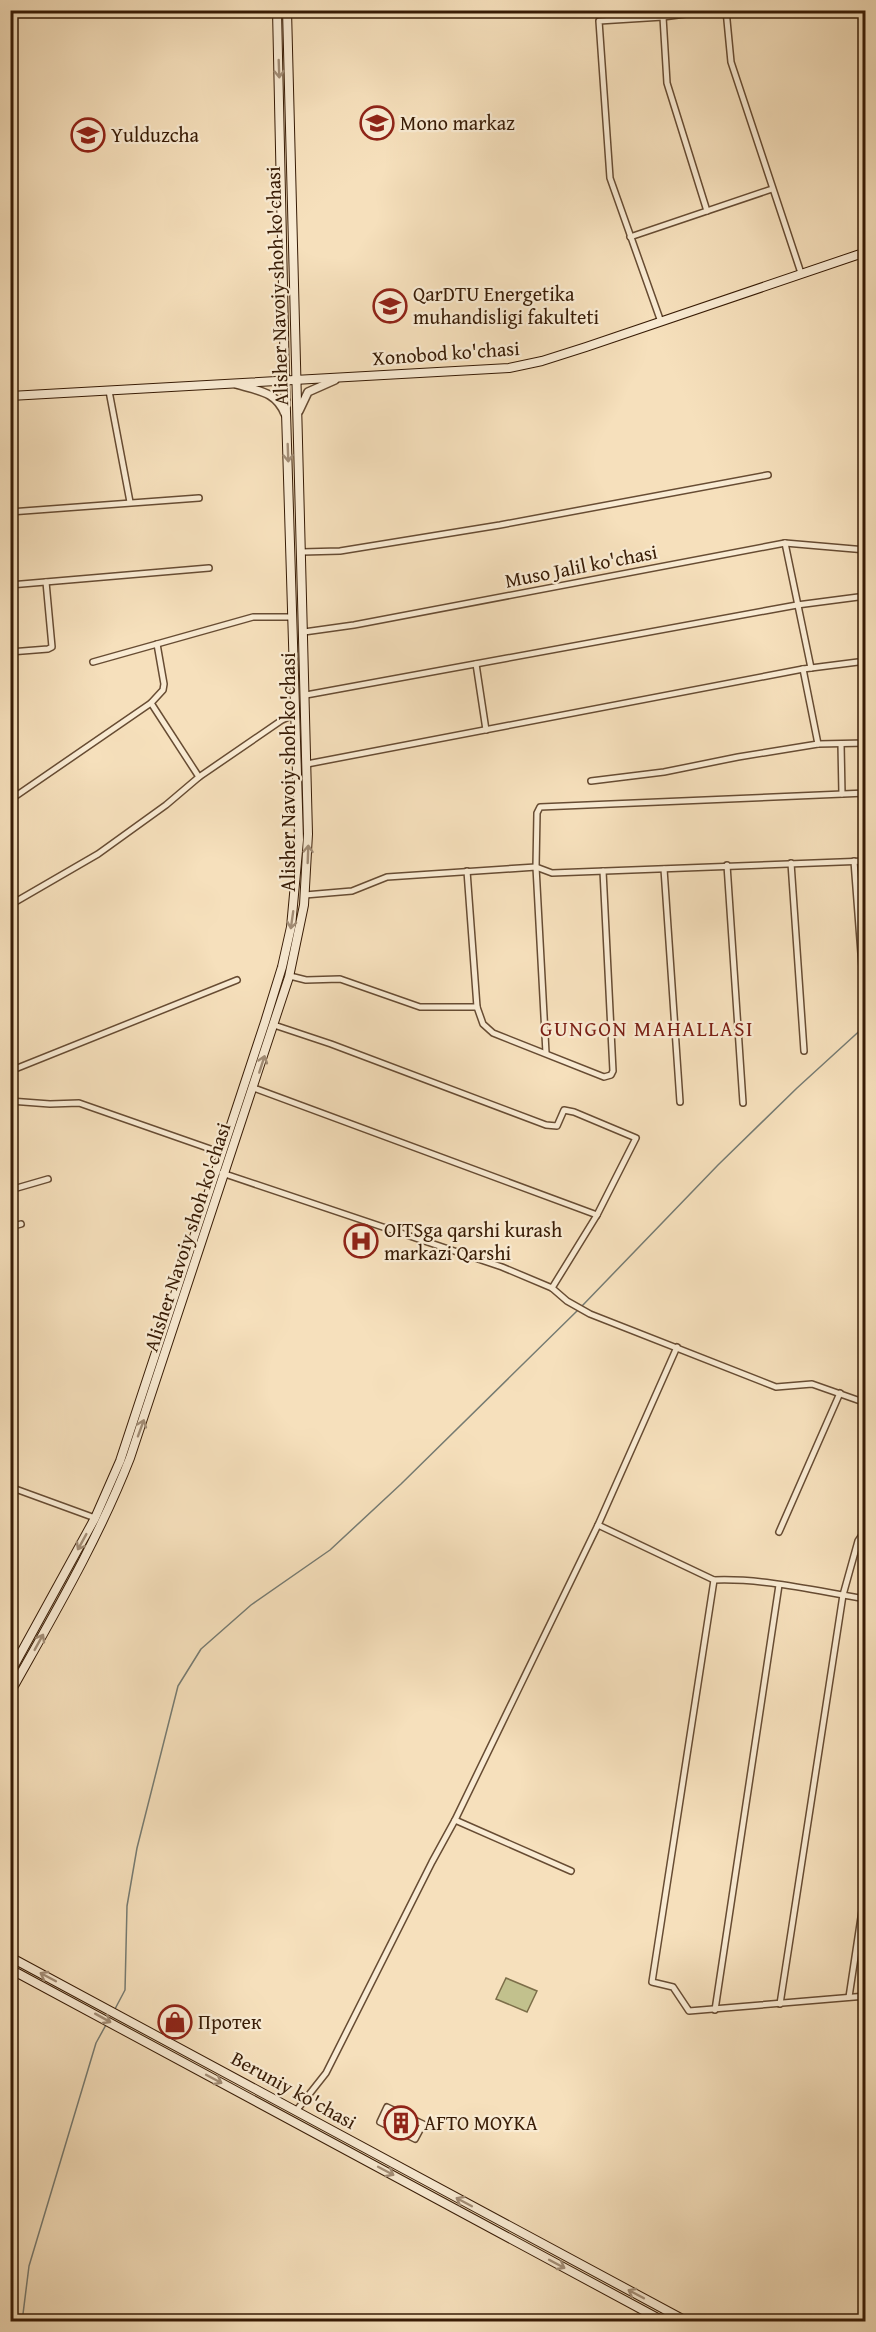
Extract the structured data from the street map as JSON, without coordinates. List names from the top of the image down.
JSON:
{
  "streets": {
    "main road": ["Alisher Navoiy shoh ko'chasi", "Xonobod ko'chasi", "Beruniy ko'chasi"],
    "street": ["Muso Jalil ko'chasi"]
  },
  "crossings": [
    ["Alisher Navoiy shoh ko'chasi", "Xonobod ko'chasi"],
    ["Alisher Navoiy shoh ko'chasi", "Muso Jalil ko'chasi"]
  ],
  "districts": ["GUNGON MAHALLASI"],
  "places": {
    "school or university": ["Mono markaz", "Yulduzcha", "QarDTU Energetika muhandisligi fakulteti"],
    "hospital": ["OITSga qarshi kurash markazi Qarshi"],
    "shop": ["Протек"],
    "building": ["AFTO MOYKA"]
  }
}
